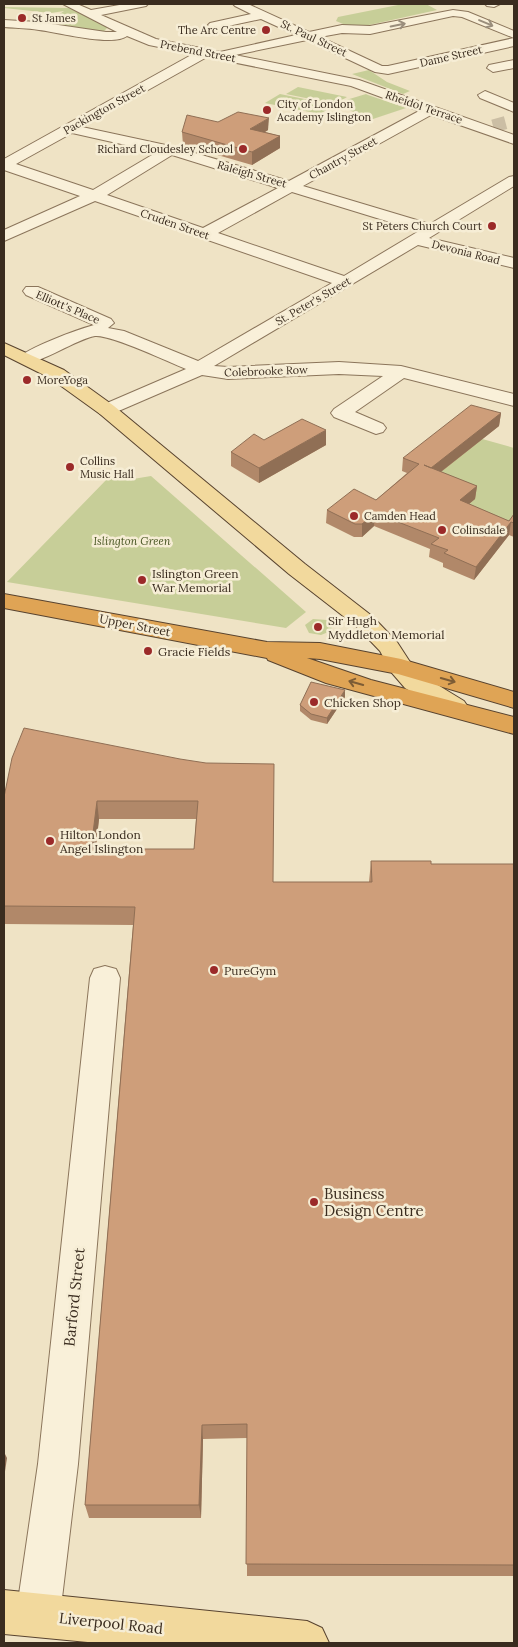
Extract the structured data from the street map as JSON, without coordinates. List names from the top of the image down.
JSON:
{
  "streets": {
    "highway": ["Upper Street"],
    "main road": ["Liverpool Road"],
    "street": [
      "St. Paul Street",
      "Prebend Street",
      "Dame Street",
      "Rheidol Terrace",
      "Packington Street",
      "Chantry Street",
      "Raleigh Street",
      "Cruden Street",
      "Devonia Road",
      "St. Peter's Street",
      "Elliott's Place",
      "Colebrooke Row",
      "Barford Street"
    ]
  },
  "crossings": [
    ["St. Paul Street", "Dame Street"],
    ["Prebend Street", "Rheidol Terrace"],
    ["Prebend Street", "Packington Street"],
    ["Rheidol Terrace", "Chantry Street"],
    ["Packington Street", "Raleigh Street"],
    ["Packington Street", "Cruden Street"],
    ["Chantry Street", "Raleigh Street"],
    ["Chantry Street", "Cruden Street"],
    ["Raleigh Street", "St. Peter's Street"],
    ["Cruden Street", "St. Peter's Street"],
    ["Devonia Road", "St. Peter's Street"],
    ["St. Peter's Street", "Colebrooke Row"],
    ["Elliott's Place", "Colebrooke Row"],
    ["Barford Street", "Liverpool Road"]
  ],
  "parks": ["Islington Green"],
  "places": [
    "St James",
    "The Arc Centre",
    "City of London Academy Islington",
    "Richard Cloudesley School",
    "St Peters Church Court",
    "MoreYoga",
    "Collins Music Hall",
    "Camden Head",
    "Colinsdale",
    "Islington Green War Memorial",
    "Sir Hugh Myddleton Memorial",
    "Gracie Fields",
    "Chicken Shop",
    "Hilton London Angel Islington",
    "PureGym",
    "Business Design Centre"
  ]
}
